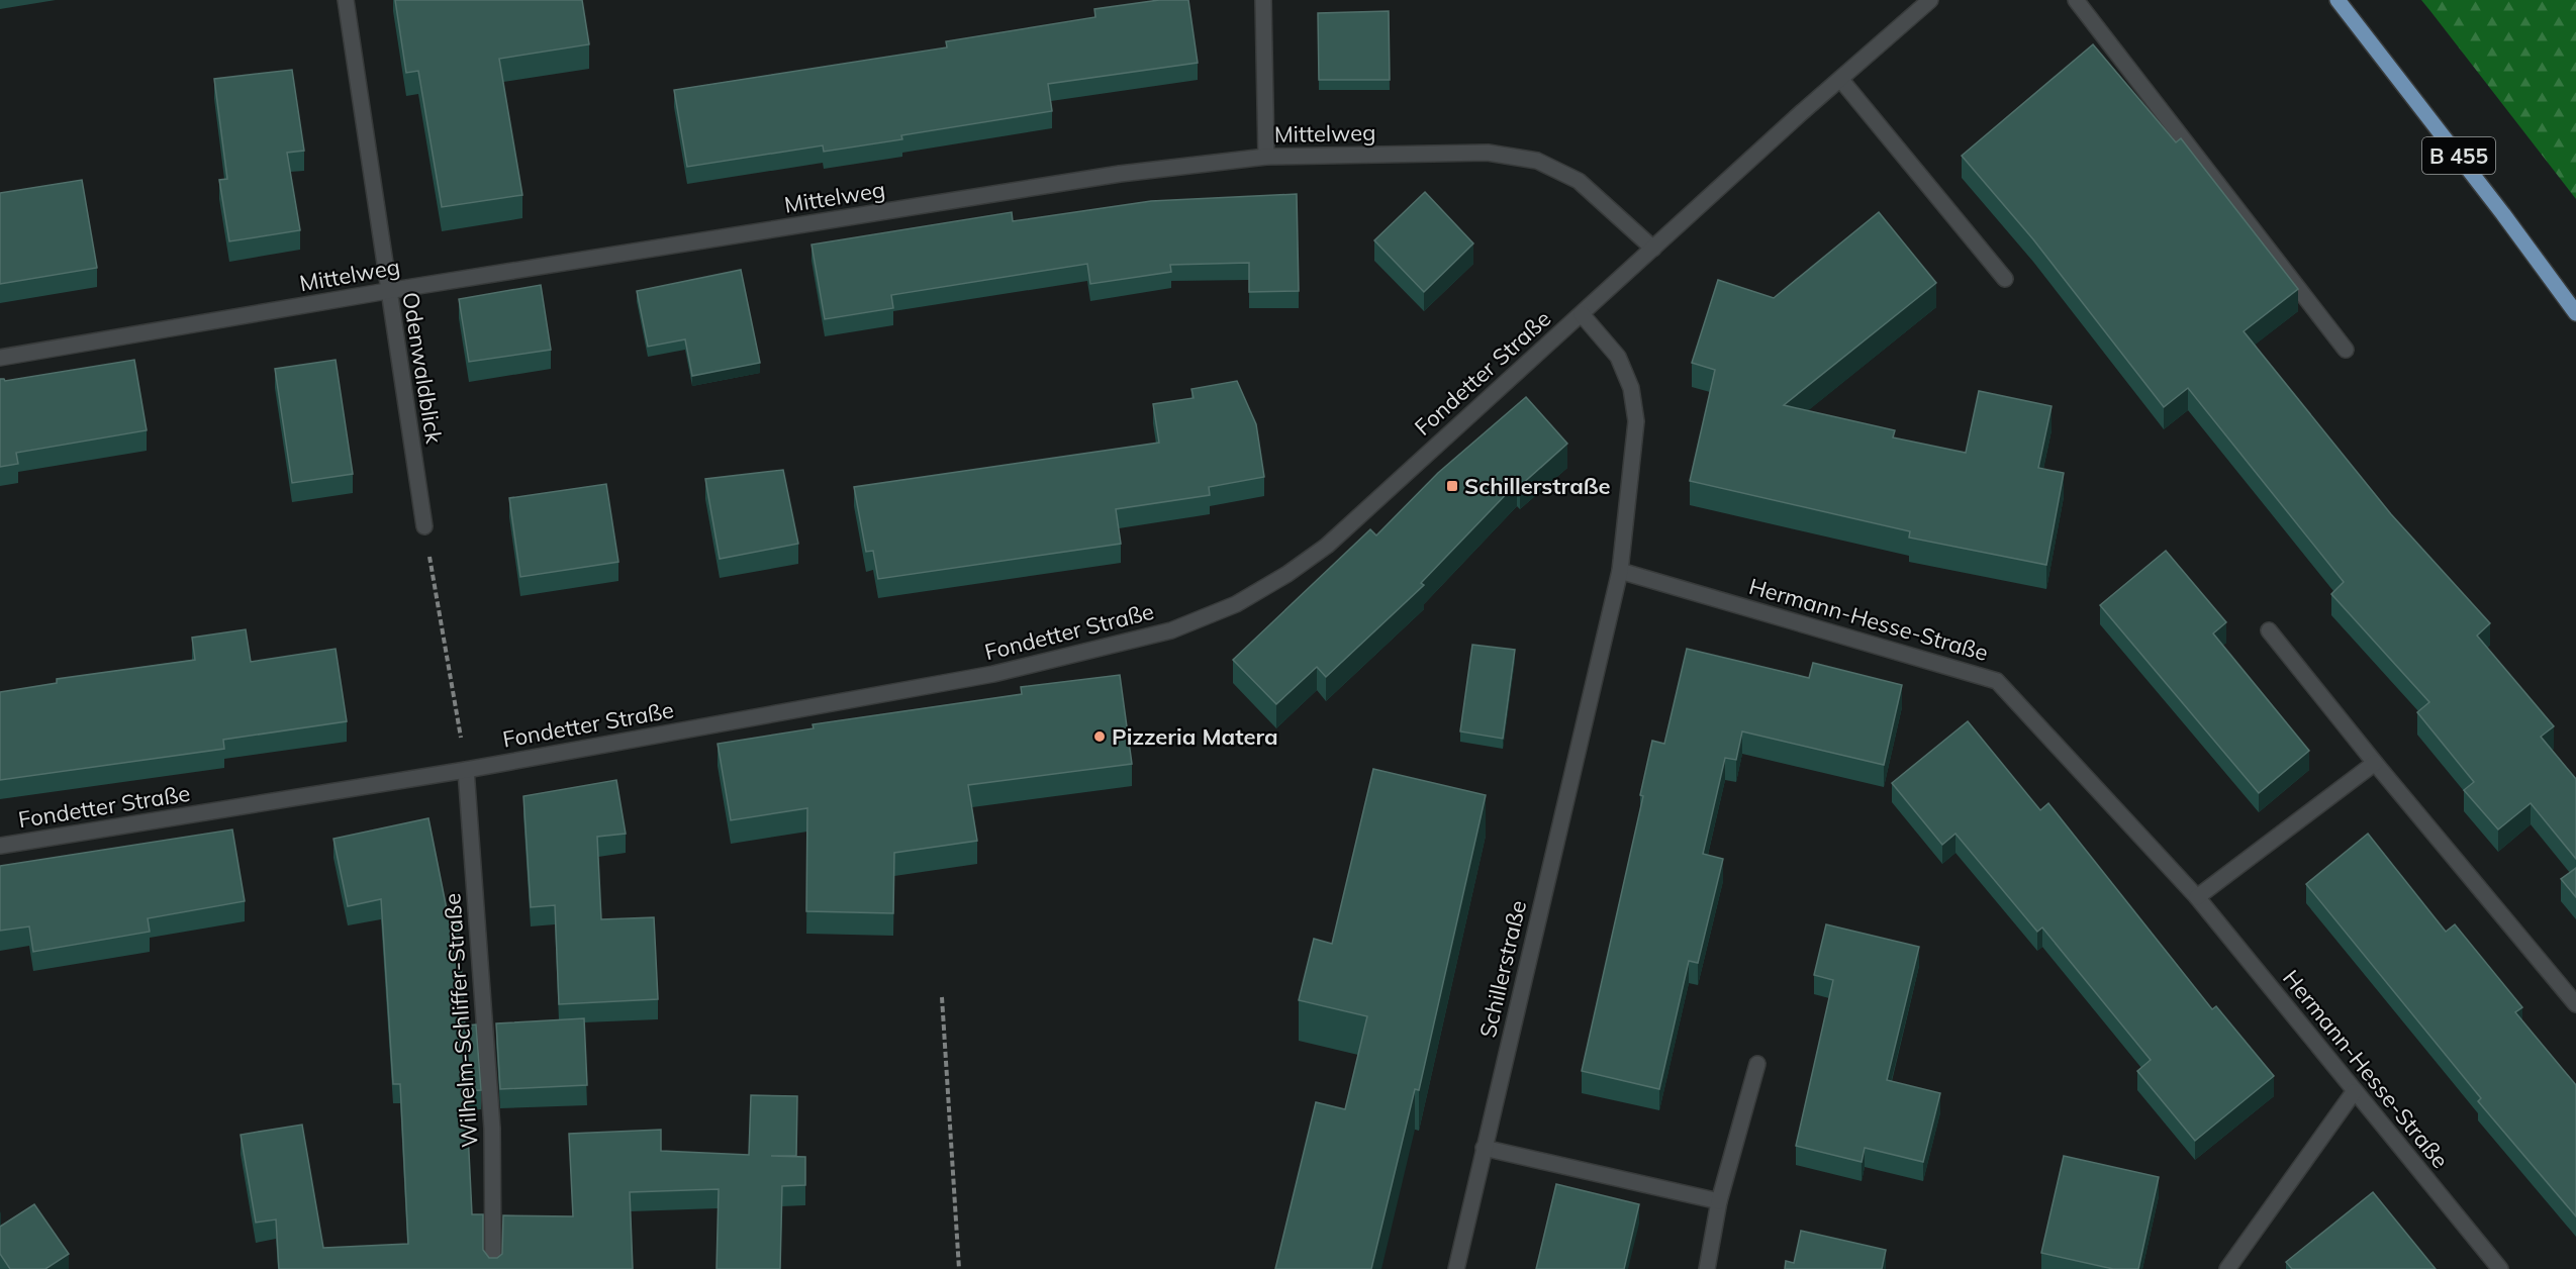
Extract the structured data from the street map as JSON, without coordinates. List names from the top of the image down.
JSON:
{
  "streets": {
    "main road": ["B 455"],
    "street": [
      "Mittelweg",
      "Odenwaldblick",
      "Fondetter Straße",
      "Hermann-Hesse-Straße",
      "Schillerstraße",
      "Wilhelm-Schliffer-Straße"
    ]
  },
  "crossings": [
    ["Mittelweg", "Odenwaldblick"],
    ["Mittelweg", "Fondetter Straße"],
    ["Fondetter Straße", "Schillerstraße"],
    ["Fondetter Straße", "Wilhelm-Schliffer-Straße"],
    ["Hermann-Hesse-Straße", "Schillerstraße"]
  ],
  "places": {
    "transit": ["Schillerstraße"],
    "other": ["Pizzeria Matera"]
  }
}
